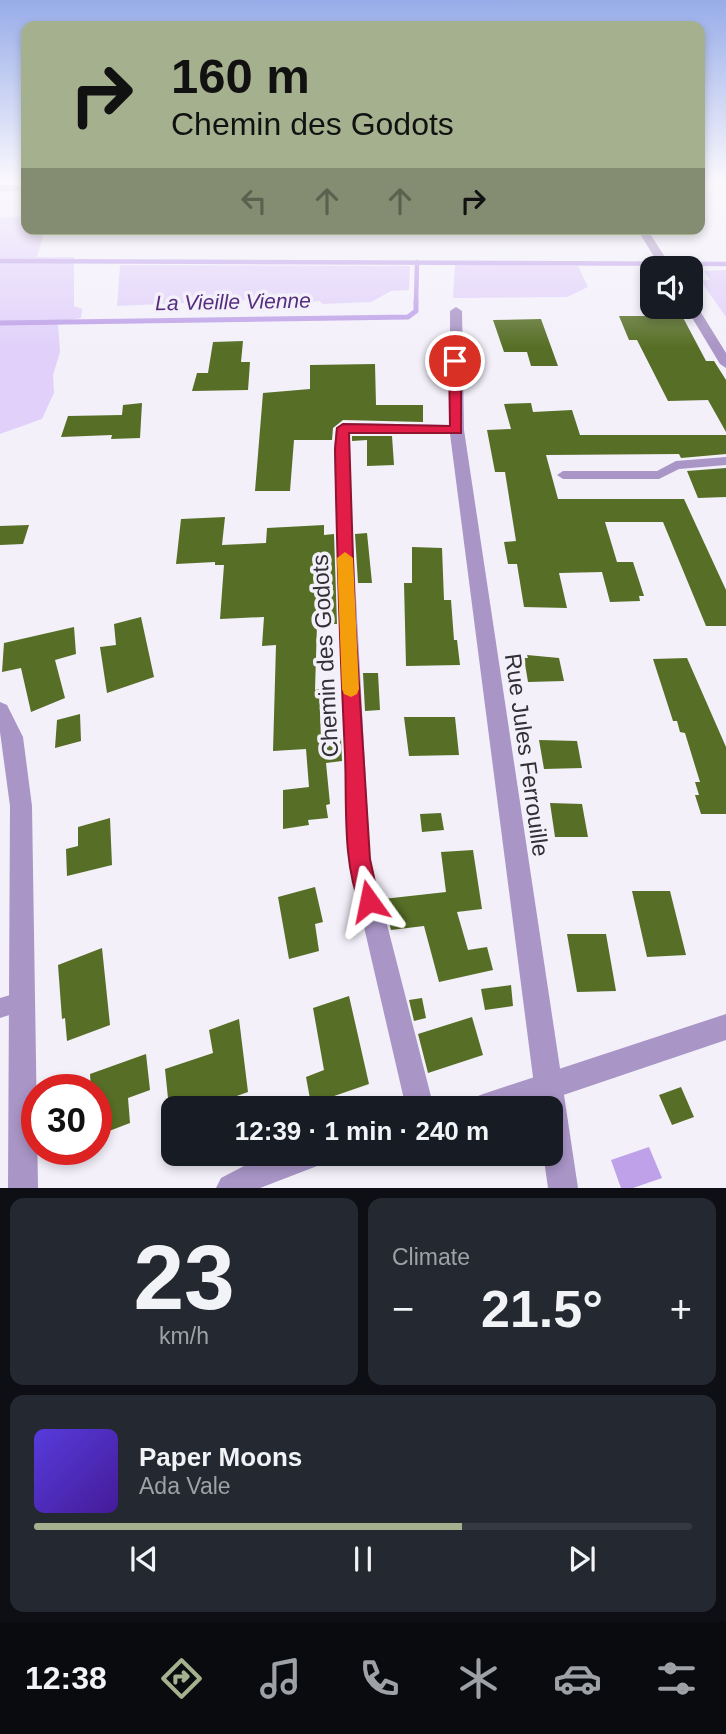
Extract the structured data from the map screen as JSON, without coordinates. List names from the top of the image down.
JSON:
{
  "streets": {
    "street": ["Chemin des Godots", "Rue Jules Ferrouille"]
  },
  "crossings": [
    ["Chemin des Godots", "Rue Jules Ferrouille"]
  ],
  "water": ["La Vieille Vienne"],
  "page": {
    "turn": ["160 m", "Chemin des Godots"],
    "limit": "30",
    "trip": "12:39 · 1 min · 240 m",
    "tile": [
      ["23", "km/h"],
      "Climate"
    ],
    "heat": ["−", "21.5°", "+"],
    "song": ["Paper Moons", "Ada Vale"],
    "tabs": "12:38"
  }
}
